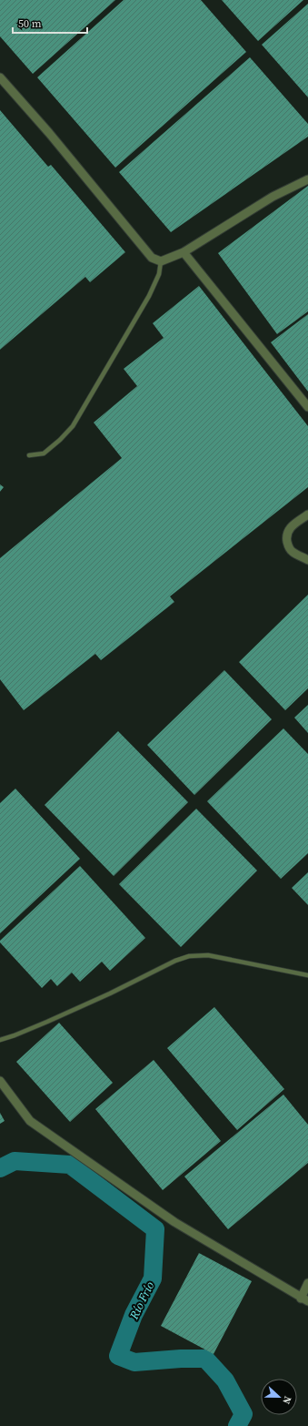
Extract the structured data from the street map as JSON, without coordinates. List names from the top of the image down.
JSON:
{
  "water": ["Río Frío"],
  "scale_bar": "50 m",
  "north": "right"
}
